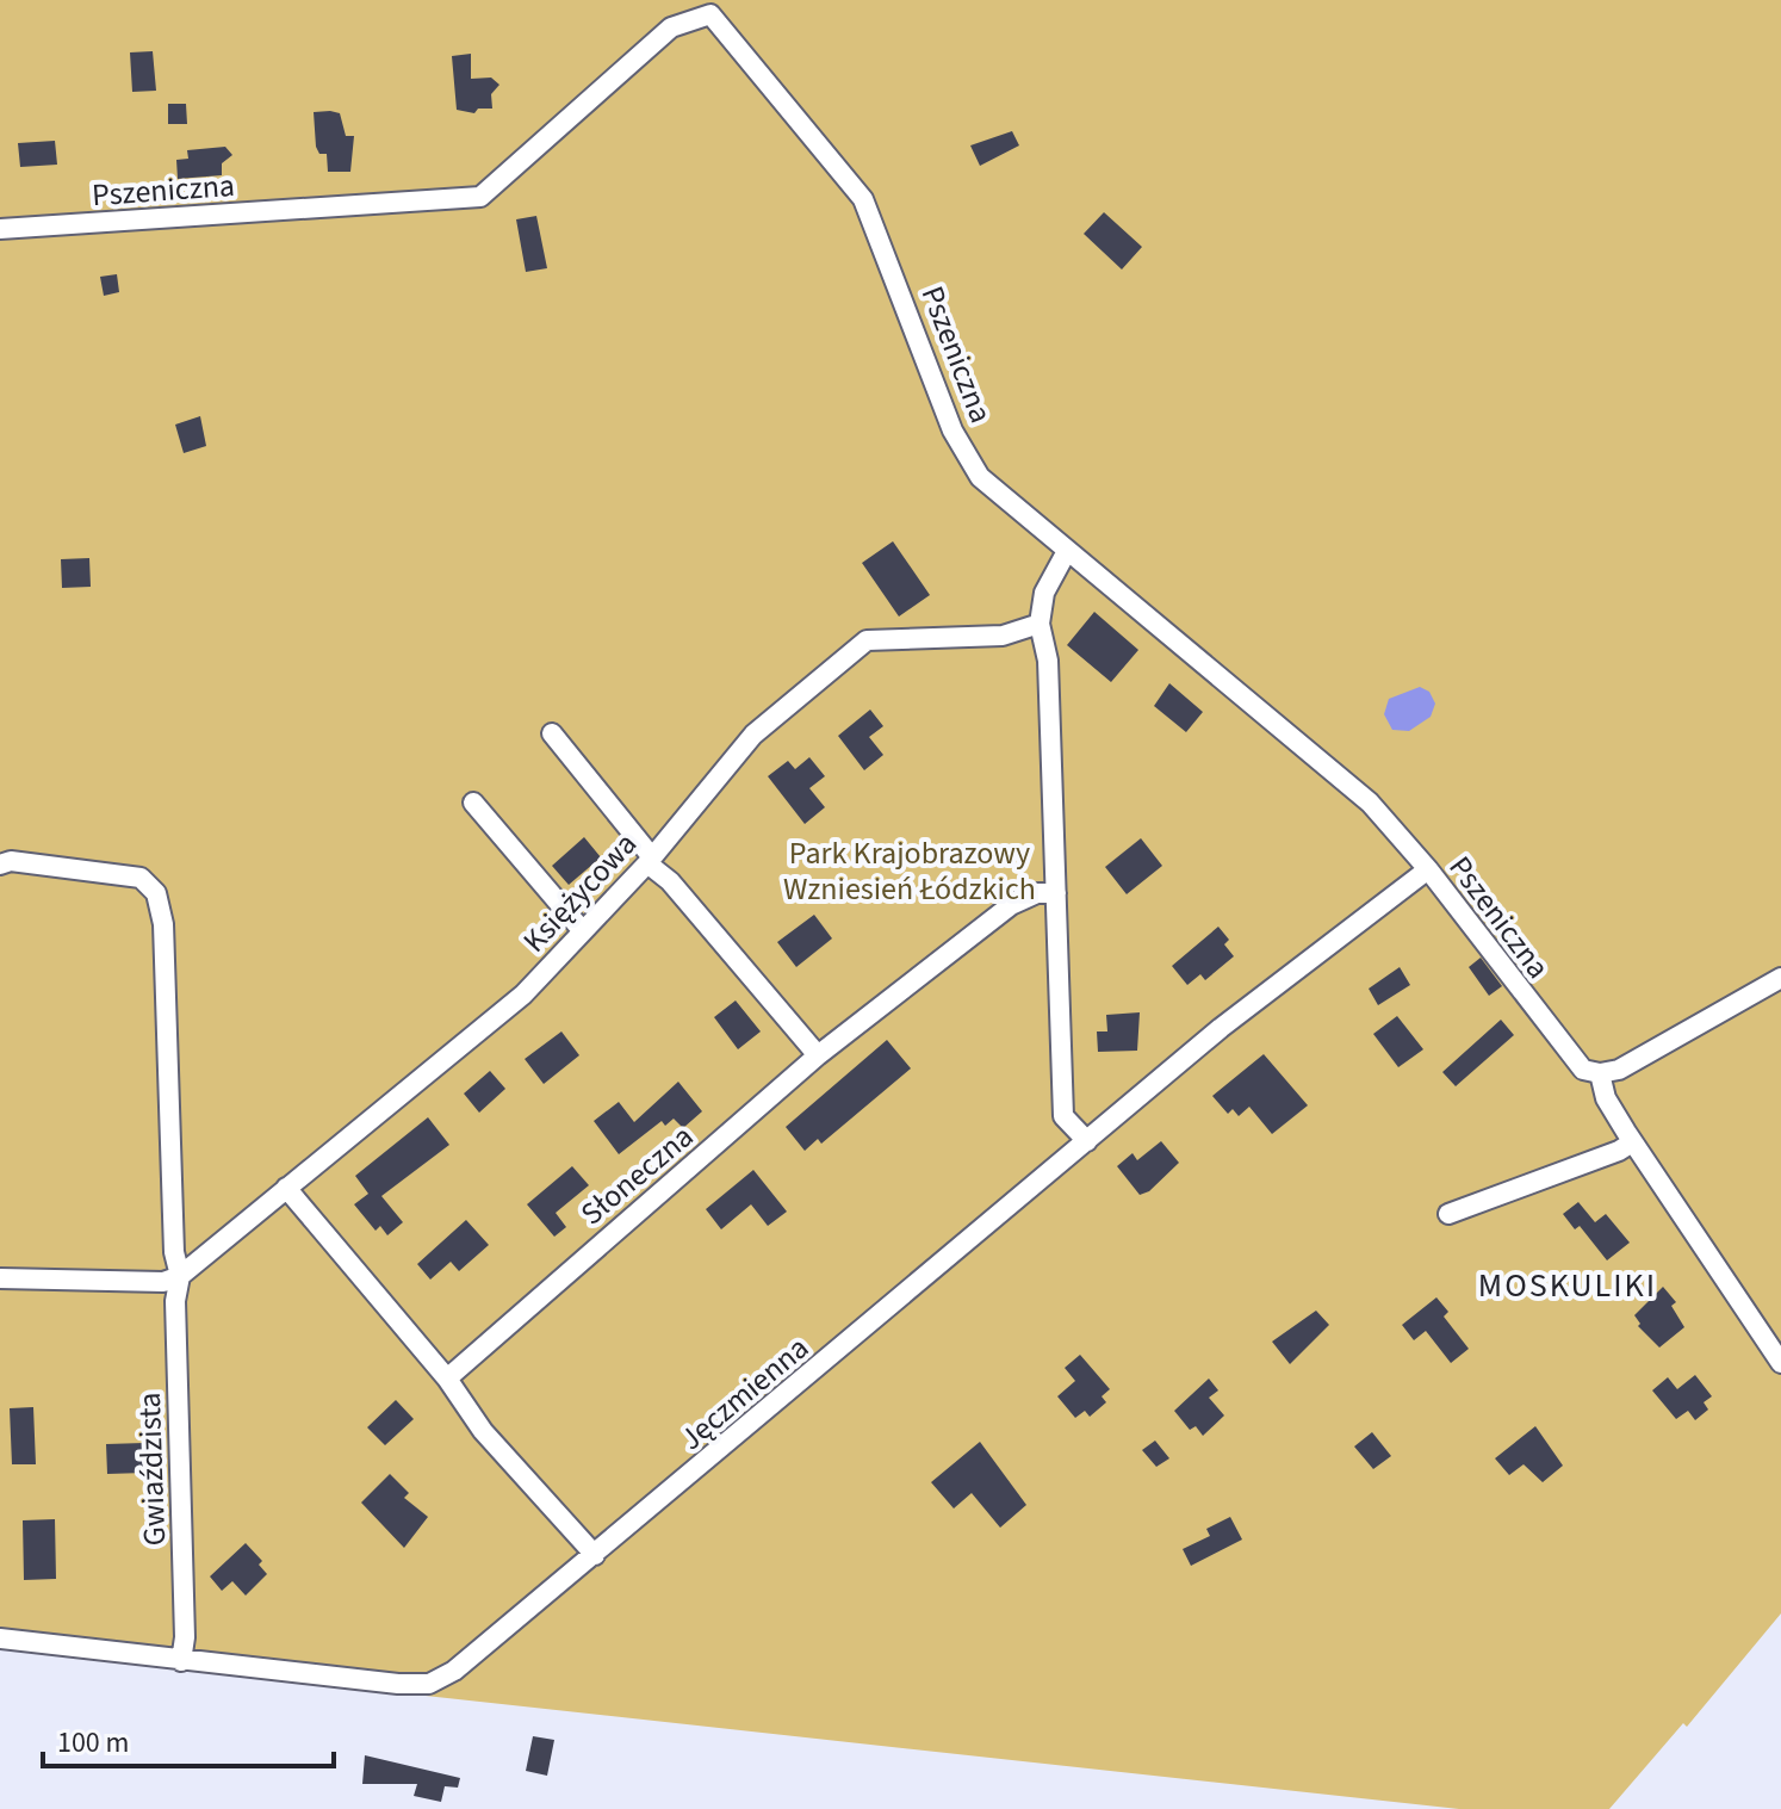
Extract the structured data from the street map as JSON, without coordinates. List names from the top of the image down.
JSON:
{
  "streets": {
    "street": [
      "Pszeniczna",
      "Księżycowa",
      "Słoneczna",
      "Jęczmienna",
      "Gwiaździsta"
    ]
  },
  "crossings": [
    ["Pszeniczna", "Jęczmienna"],
    ["Księżycowa", "Gwiaździsta"],
    ["Jęczmienna", "Gwiaździsta"]
  ],
  "districts": ["MOSKULIKI"],
  "parks": ["Park Krajobrazowy Wzniesień Łódzkich"],
  "scale_bar": "100 m"
}
